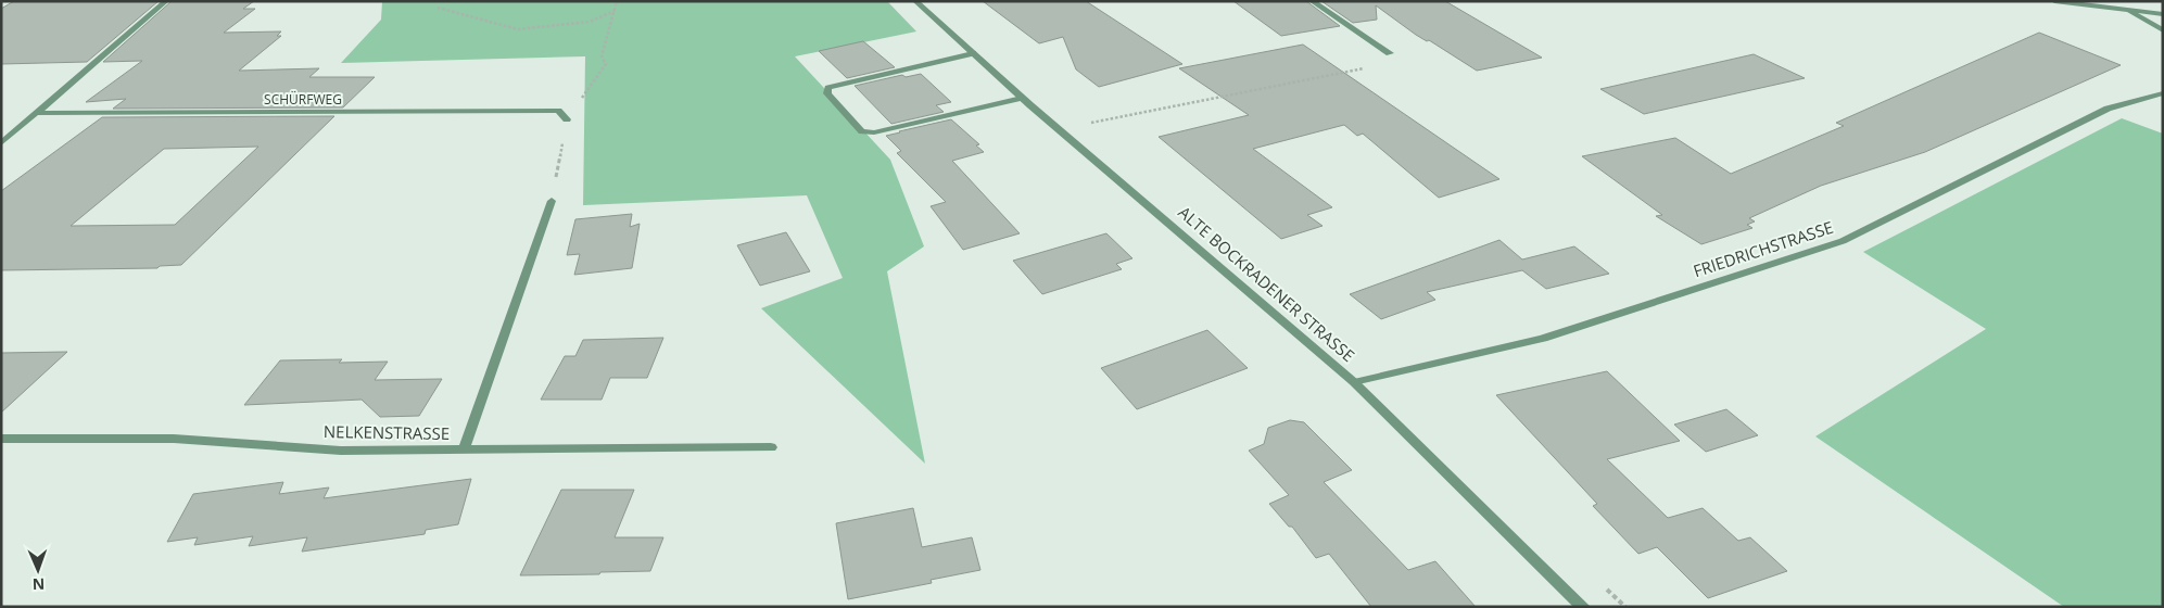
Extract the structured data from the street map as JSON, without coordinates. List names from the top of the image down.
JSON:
{
  "streets": {
    "street": [
      "SCHÜRFWEG",
      "FRIEDRICHSTRASSE",
      "ALTE BOCKRADENER STRASSE",
      "NELKENSTRASSE"
    ]
  },
  "crossings": [
    ["FRIEDRICHSTRASSE", "ALTE BOCKRADENER STRASSE"]
  ],
  "north": "bottom"
}
